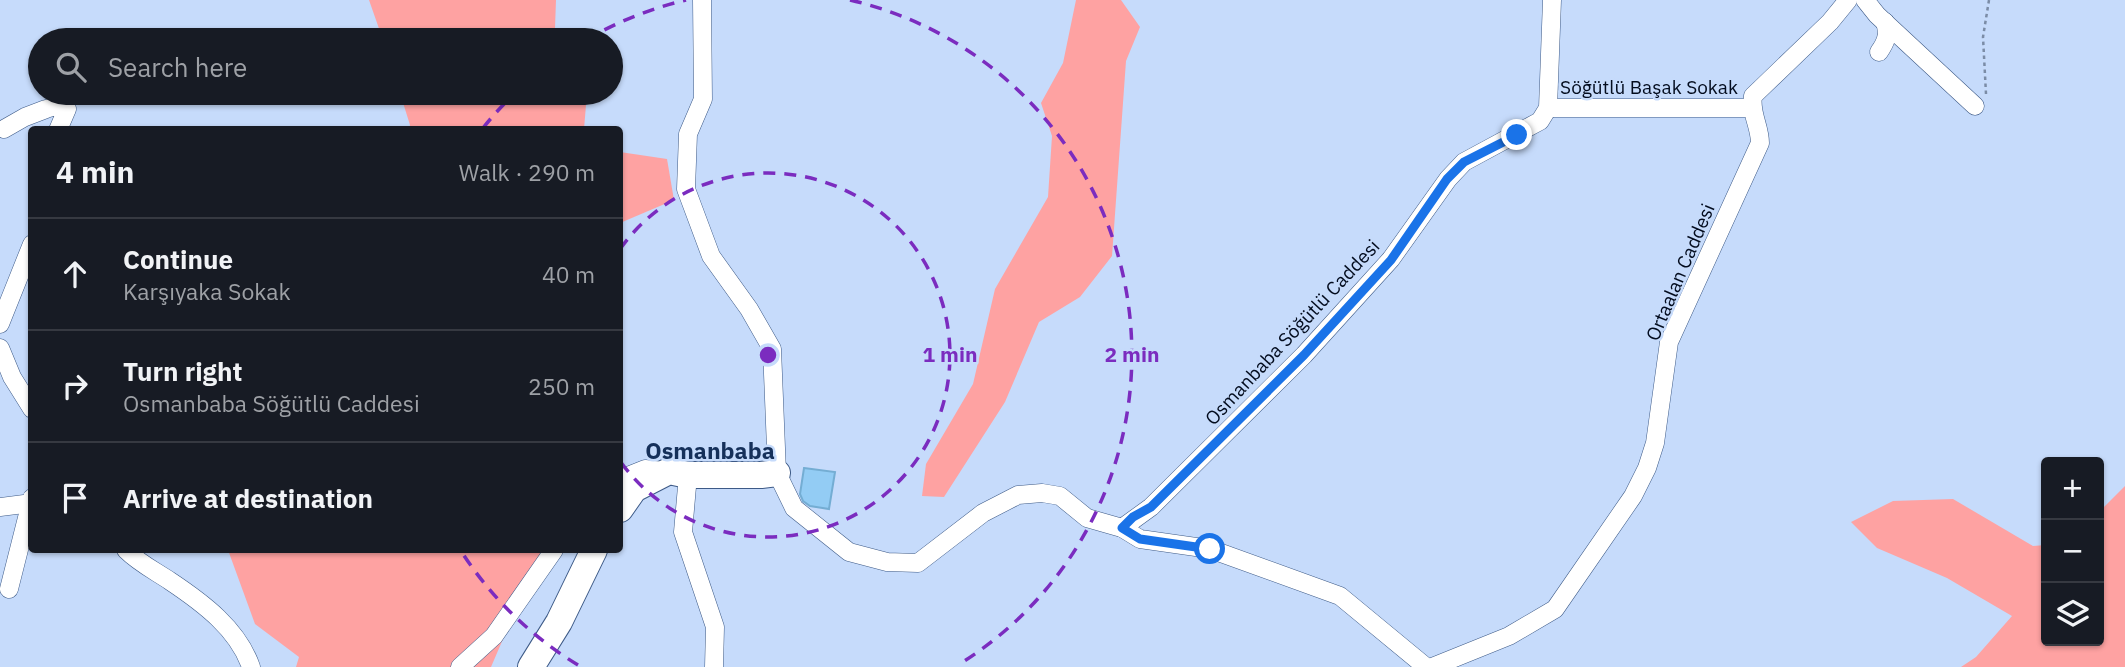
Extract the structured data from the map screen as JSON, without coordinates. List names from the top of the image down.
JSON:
{
  "streets": {
    "street": ["Söğütlü Başak Sokak", "Ortaalan Caddesi", "Osmanbaba Söğütlü Caddesi"]
  },
  "crossings": [
    ["Söğütlü Başak Sokak", "Ortaalan Caddesi"],
    ["Söğütlü Başak Sokak", "Osmanbaba Söğütlü Caddesi"]
  ],
  "districts": ["Osmanbaba"],
  "page": {
    "search": "Search here",
    "heading": ["4 min", "Walk · 290 m"],
    "list": [
      ["Continue", "Karşıyaka Sokak", "40 m"],
      ["Turn right", "Osmanbaba Söğütlü Caddesi", "250 m"],
      "Arrive at destination"
    ],
    "map_buttons": ["+", "−"]
  },
  "rings": ["1 min", "2 min"]
}
